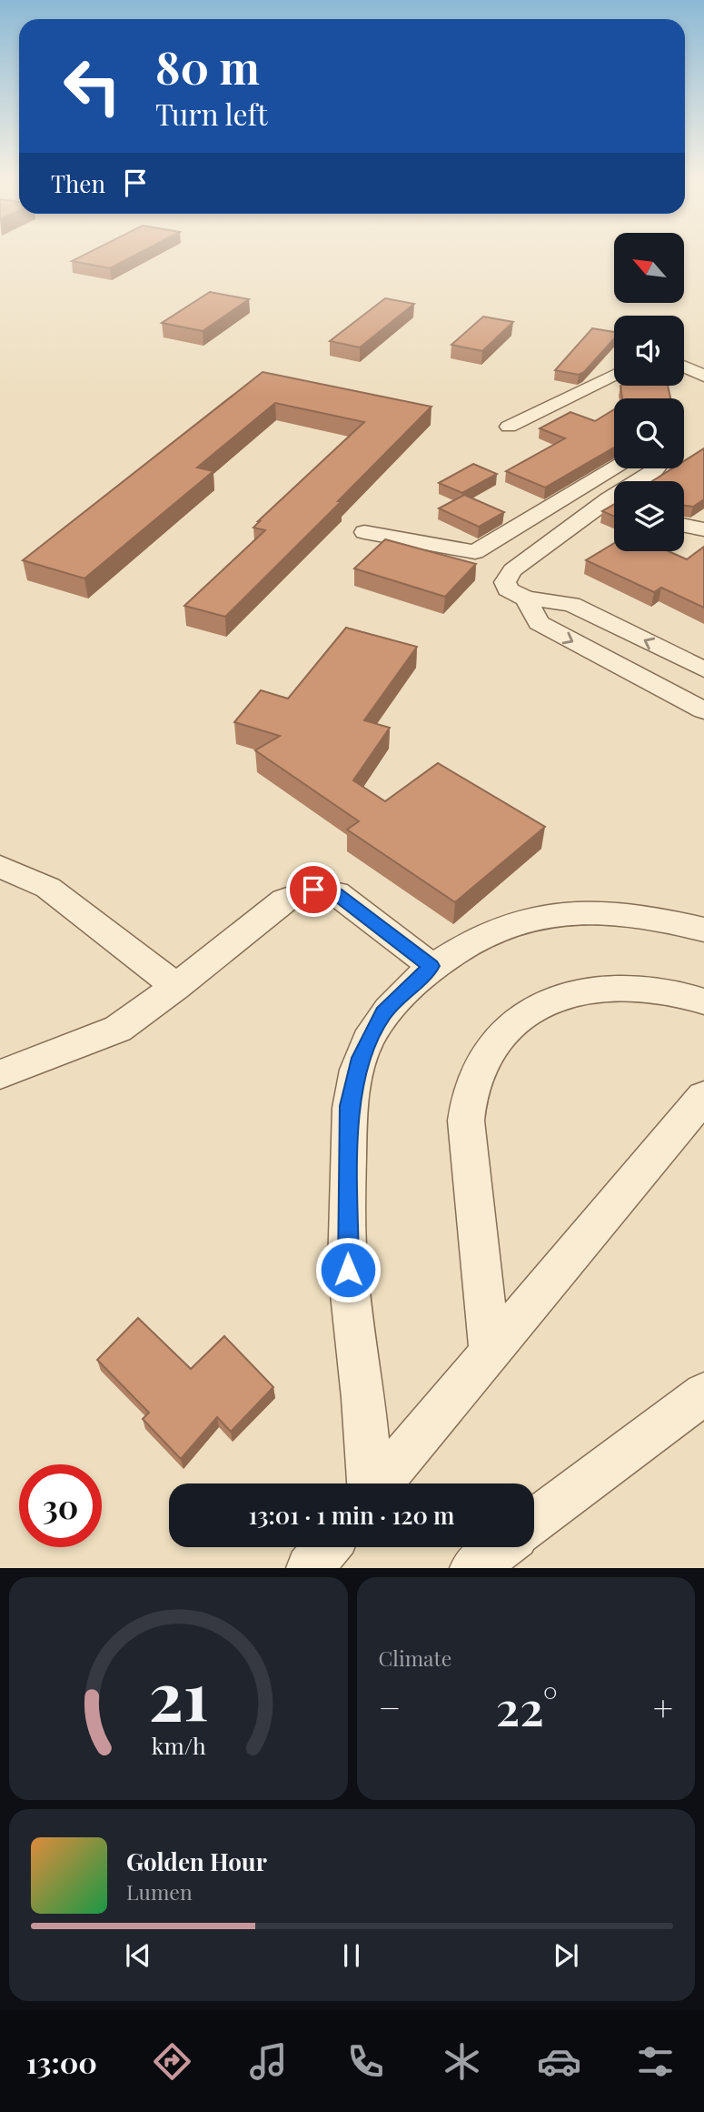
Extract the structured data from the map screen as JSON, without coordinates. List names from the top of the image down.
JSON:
{
  "north": "top left",
  "page": {
    "turn": ["80 m", "Turn left"],
    "then": "Then",
    "limit": "30",
    "trip": "13:01 · 1 min · 120 m",
    "tile": "Climate",
    "heat": ["−", "22°", "+"],
    "song": ["Golden Hour", "Lumen"],
    "tabs": "13:00",
    "gauge": ["21", "km/h"]
  }
}
